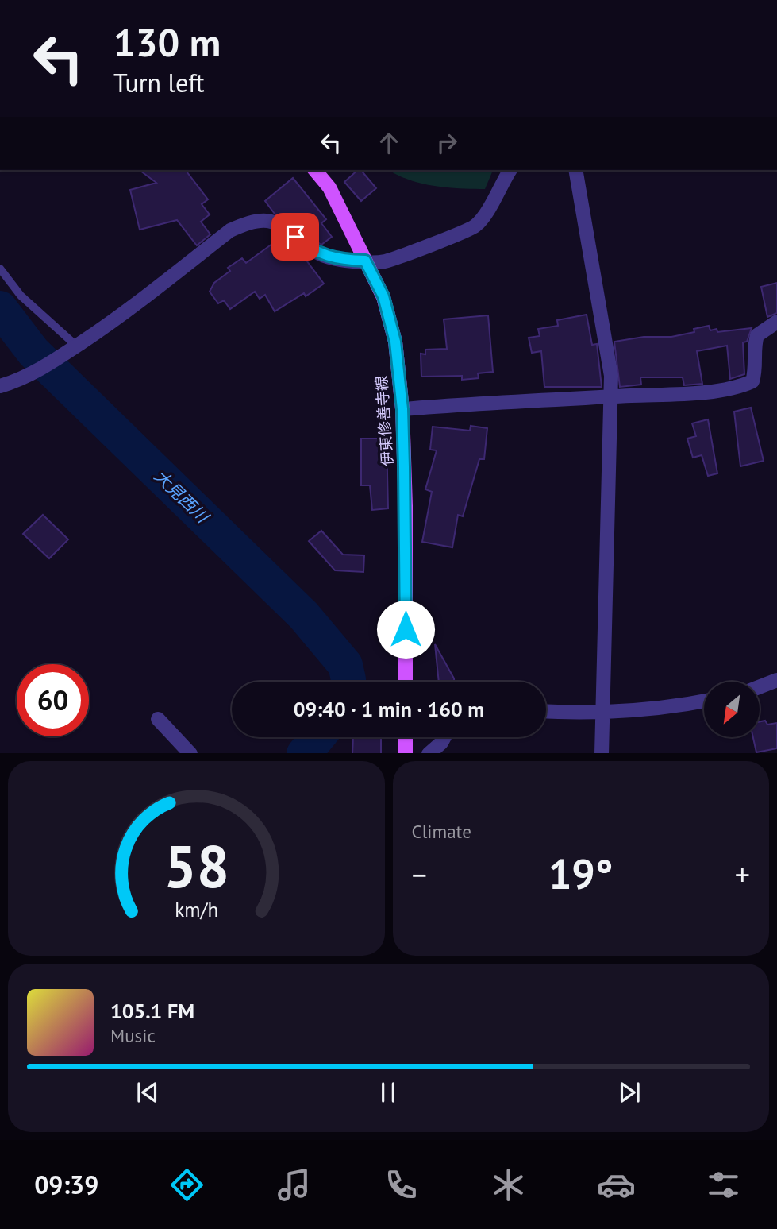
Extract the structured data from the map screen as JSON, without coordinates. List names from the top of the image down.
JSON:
{
  "streets": {
    "main road": ["伊東修善寺線"]
  },
  "water": ["大見西川"],
  "north": "bottom left",
  "page": {
    "turn": ["130 m", "Turn left"],
    "limit": "60",
    "trip": "09:40 · 1 min · 160 m",
    "tile": "Climate",
    "heat": ["−", "19°", "+"],
    "song": ["105.1 FM", "Music"],
    "tabs": "09:39",
    "gauge": ["58", "km/h"]
  }
}
